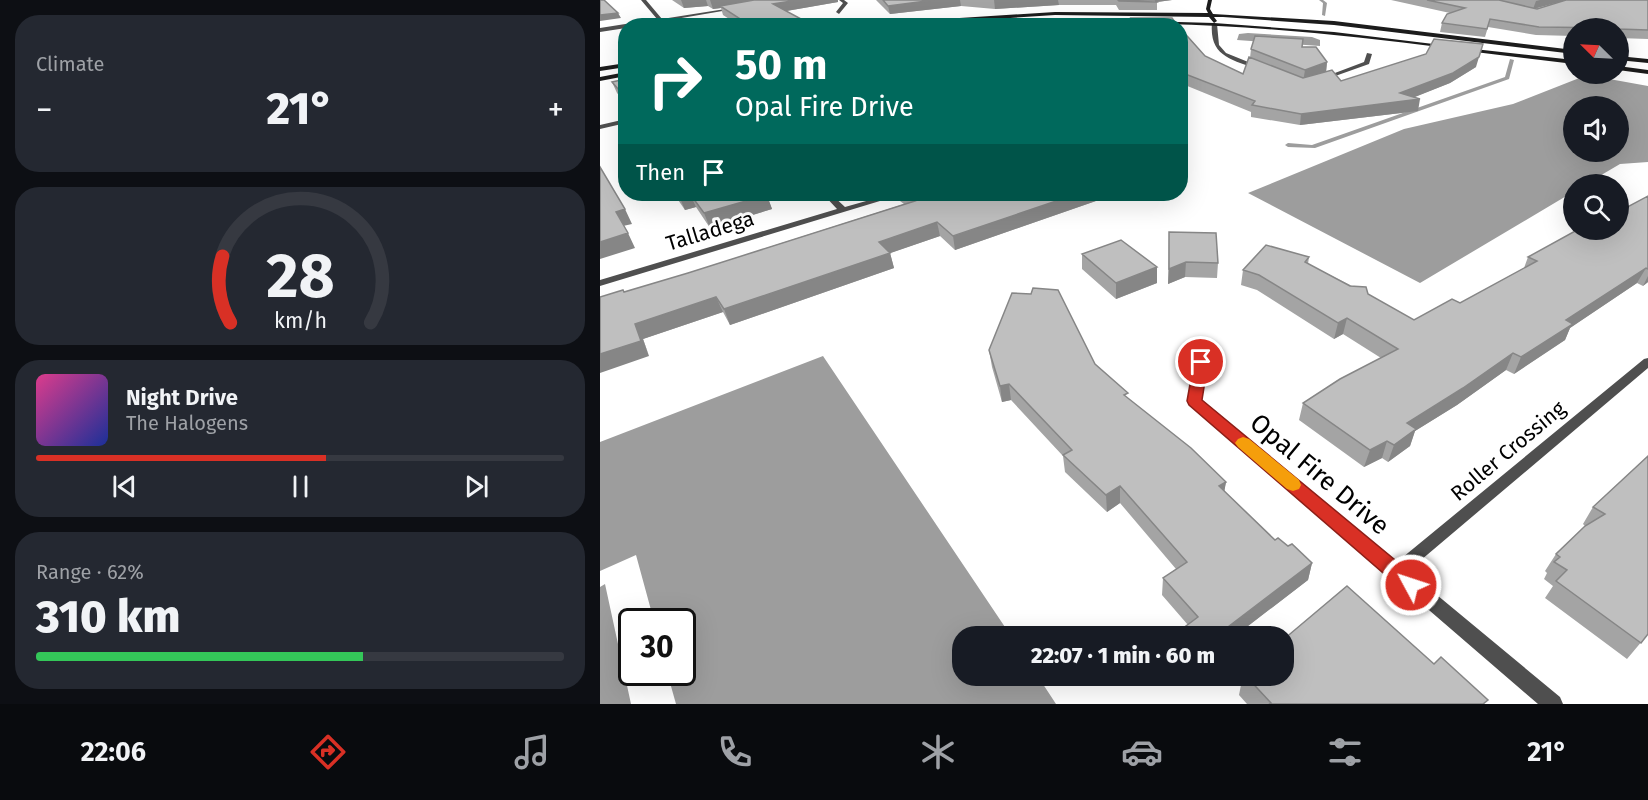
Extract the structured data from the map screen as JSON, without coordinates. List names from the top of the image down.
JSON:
{
  "streets": {
    "street": ["Talladega", "Roller Crossing", "Opal Fire Drive"]
  },
  "crossings": [
    ["Roller Crossing", "Opal Fire Drive"]
  ],
  "north": "top left",
  "page": {
    "tile": [
      "Climate",
      ["Range · 62%", "310 km"]
    ],
    "turn": ["50 m", "Opal Fire Drive"],
    "heat": ["−", "21°", "+"],
    "then": "Then",
    "song": ["Night Drive", "The Halogens"],
    "limit": "30",
    "trip": "22:07 · 1 min · 60 m",
    "tabs": ["22:06", "21°"],
    "gauge": ["28", "km/h"]
  }
}
